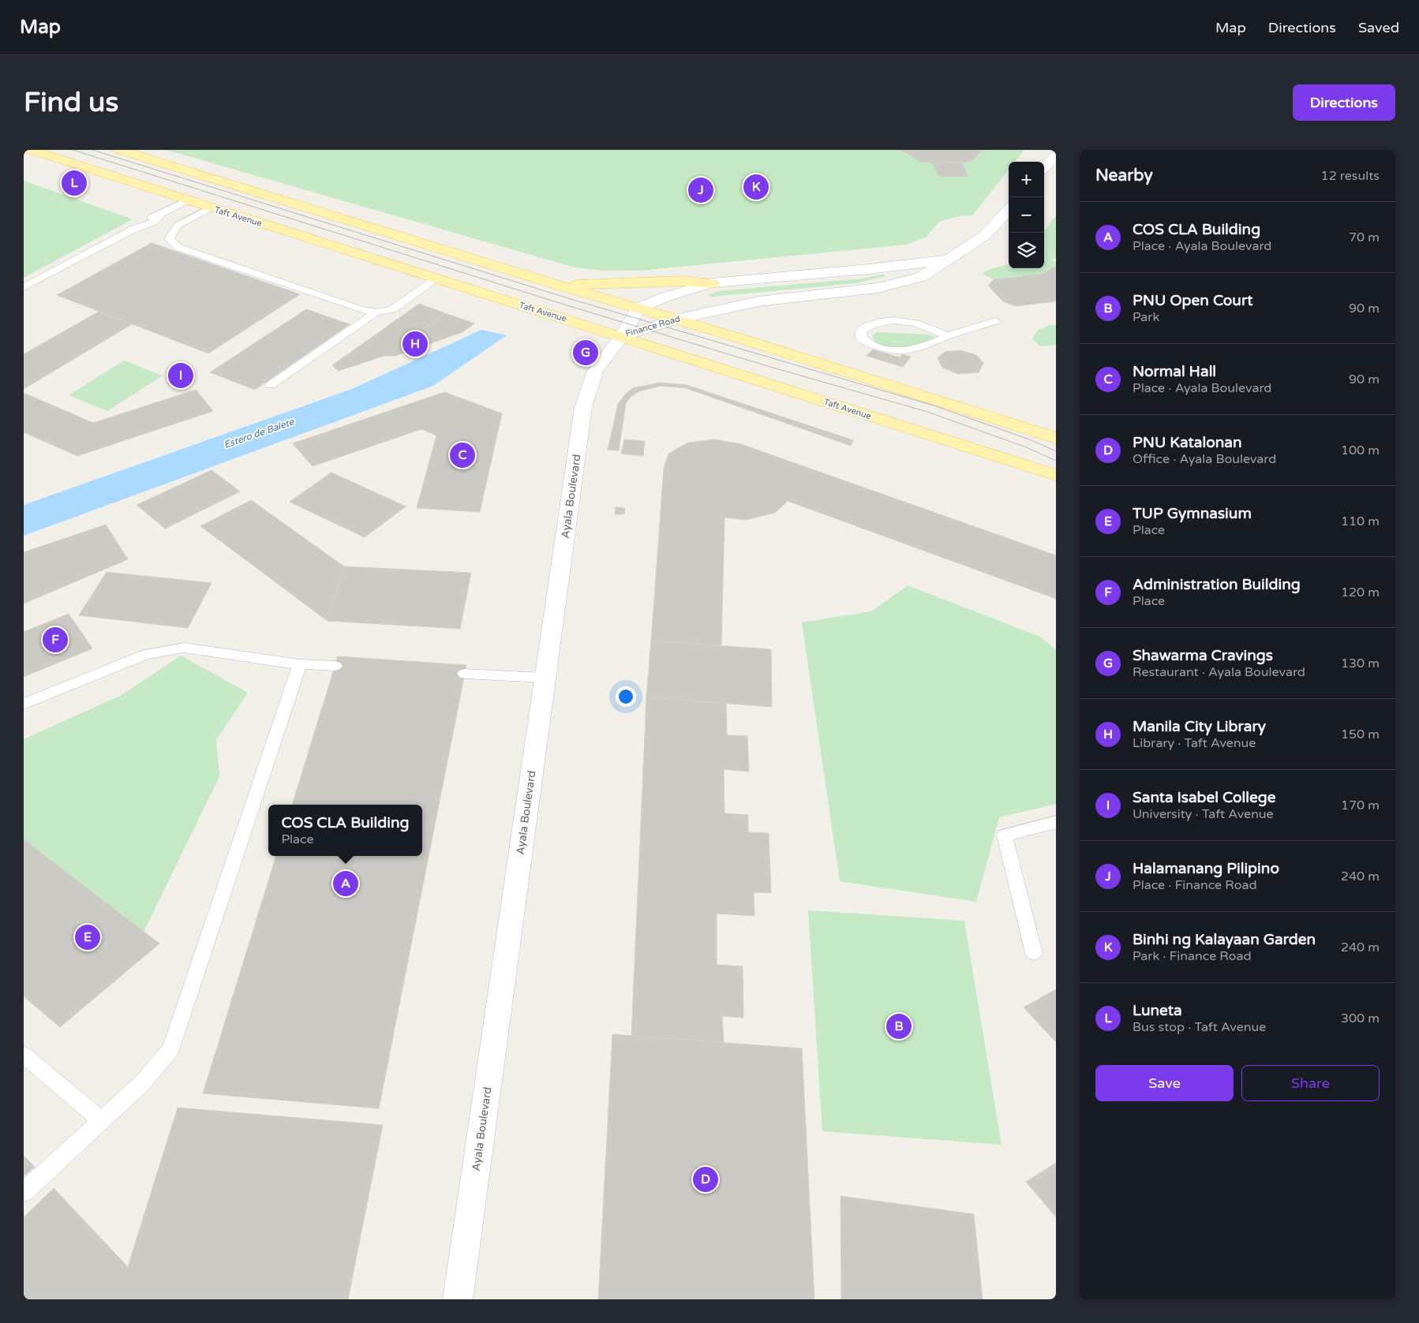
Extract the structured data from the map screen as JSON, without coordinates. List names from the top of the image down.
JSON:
{
  "streets": {
    "main road": ["Taft Avenue", "Finance Road", "Ayala Boulevard"]
  },
  "crossings": [
    ["Taft Avenue", "Finance Road"],
    ["Taft Avenue", "Ayala Boulevard"],
    ["Finance Road", "Ayala Boulevard"]
  ],
  "water": ["Estero de Balete"],
  "page": {
    "header": "Map",
    "nav": ["Map", "Directions", "Saved"],
    "buttons": [
      "Directions",
      ["Save", "Share"]
    ],
    "title": "Find us",
    "heading": ["Nearby", "12 results"],
    "map_buttons": ["+", "−"],
    "pins": [
      "L",
      "K",
      "J",
      "H",
      "G",
      "I",
      "C",
      "F",
      "A",
      "E",
      "B",
      "D"
    ],
    "list": [
      {
        "mark": "A",
        "name": "COS CLA Building",
        "note": "Place · Ayala Boulevard",
        "value": "70 m"
      },
      {
        "mark": "B",
        "name": "PNU Open Court",
        "note": "Park",
        "value": "90 m"
      },
      {
        "mark": "C",
        "name": "Normal Hall",
        "note": "Place · Ayala Boulevard",
        "value": "90 m"
      },
      {
        "mark": "D",
        "name": "PNU Katalonan",
        "note": "Office · Ayala Boulevard",
        "value": "100 m"
      },
      {
        "mark": "E",
        "name": "TUP Gymnasium",
        "note": "Place",
        "value": "110 m"
      },
      {
        "mark": "F",
        "name": "Administration Building",
        "note": "Place",
        "value": "120 m"
      },
      {
        "mark": "G",
        "name": "Shawarma Cravings",
        "note": "Restaurant · Ayala Boulevard",
        "value": "130 m"
      },
      {
        "mark": "H",
        "name": "Manila City Library",
        "note": "Library · Taft Avenue",
        "value": "150 m"
      },
      {
        "mark": "I",
        "name": "Santa Isabel College",
        "note": "University · Taft Avenue",
        "value": "170 m"
      },
      {
        "mark": "J",
        "name": "Halamanang Pilipino",
        "note": "Place · Finance Road",
        "value": "240 m"
      },
      {
        "mark": "K",
        "name": "Binhi ng Kalayaan Garden",
        "note": "Park · Finance Road",
        "value": "240 m"
      },
      {
        "mark": "L",
        "name": "Luneta",
        "note": "Bus stop · Taft Avenue",
        "value": "300 m"
      }
    ],
    "popup": ["COS CLA Building", "Place"]
  }
}
